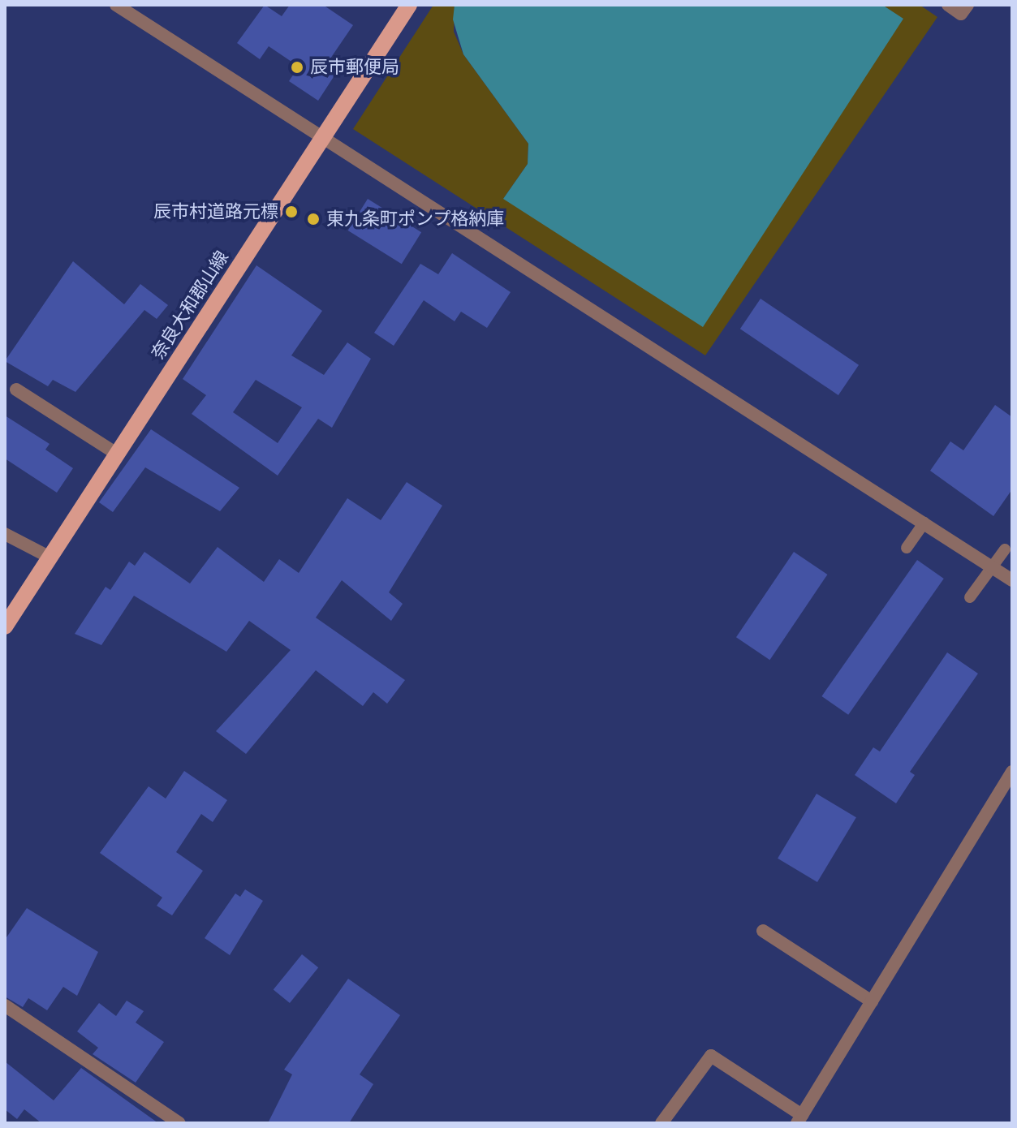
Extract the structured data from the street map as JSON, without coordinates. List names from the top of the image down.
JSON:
{
  "streets": {
    "main road": ["奈良大和郡山線"]
  },
  "places": ["辰市郵便局", "辰市村道路元標", "東九条町ポンプ格納庫"]
}
